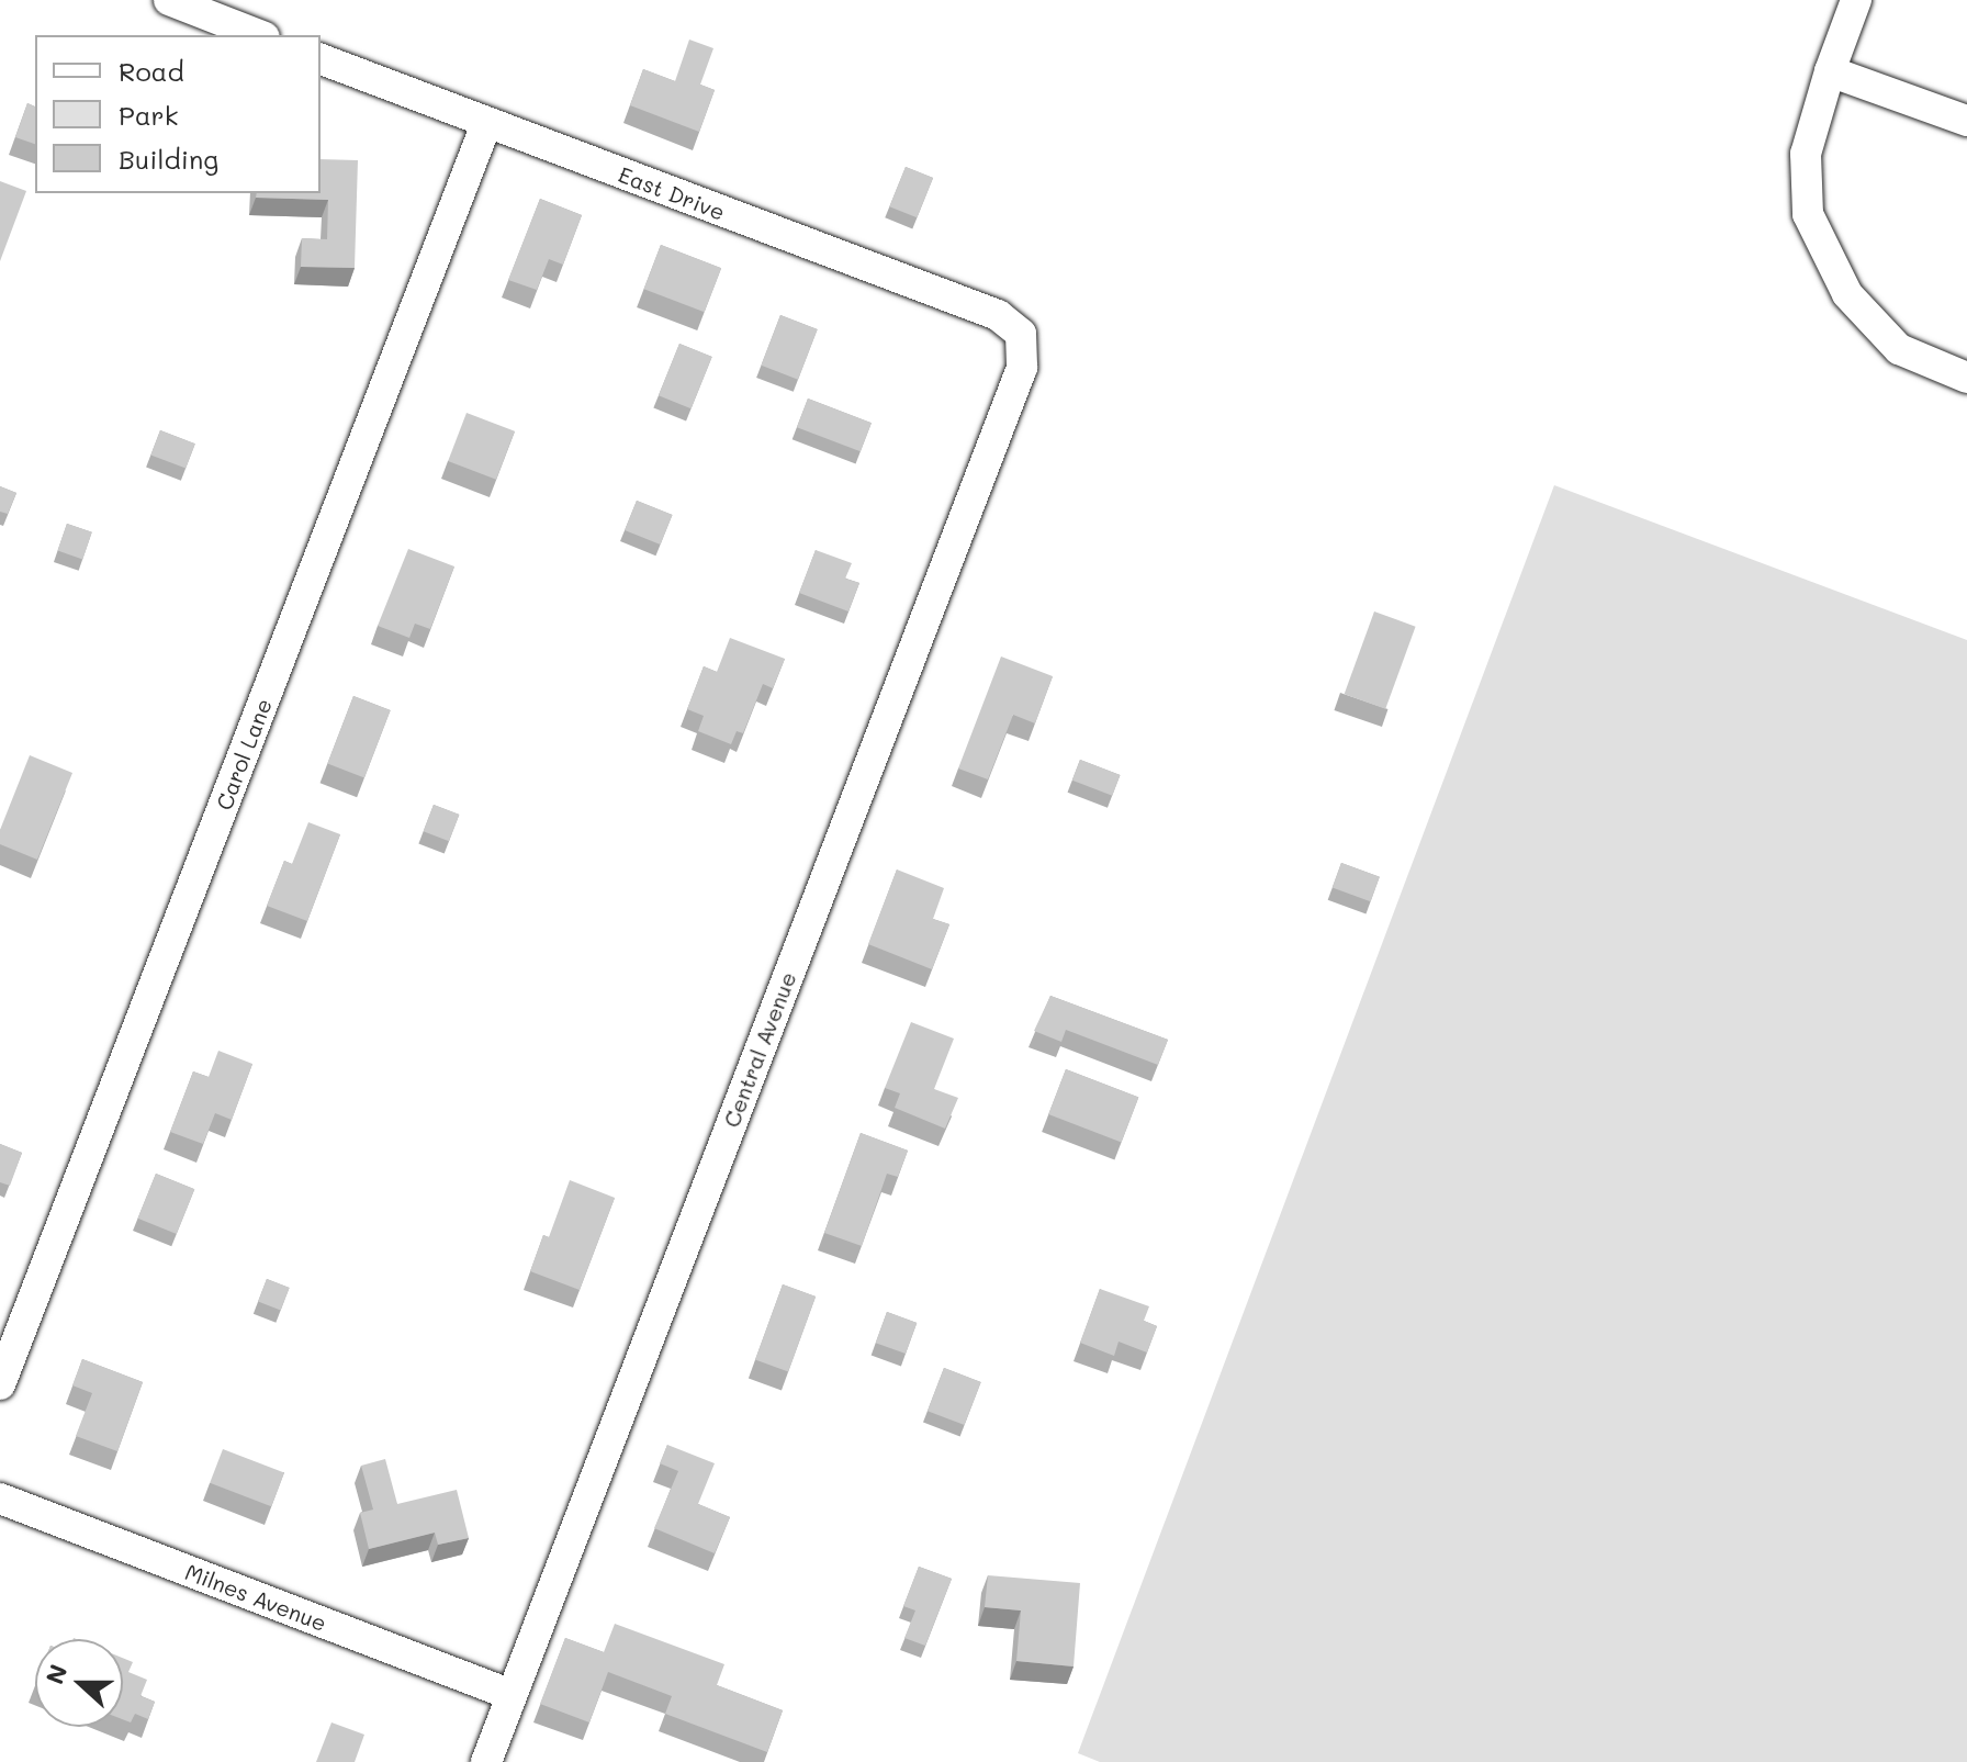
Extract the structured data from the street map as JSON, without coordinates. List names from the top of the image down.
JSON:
{
  "streets": {
    "street": [
      "East Drive",
      "Carol Lane",
      "Central Avenue",
      "Milnes Avenue"
    ]
  },
  "crossings": [
    ["East Drive", "Carol Lane"],
    ["East Drive", "Central Avenue"],
    ["Central Avenue", "Milnes Avenue"]
  ],
  "legend": ["Road", "Park", "Building"],
  "north": "left"
}
